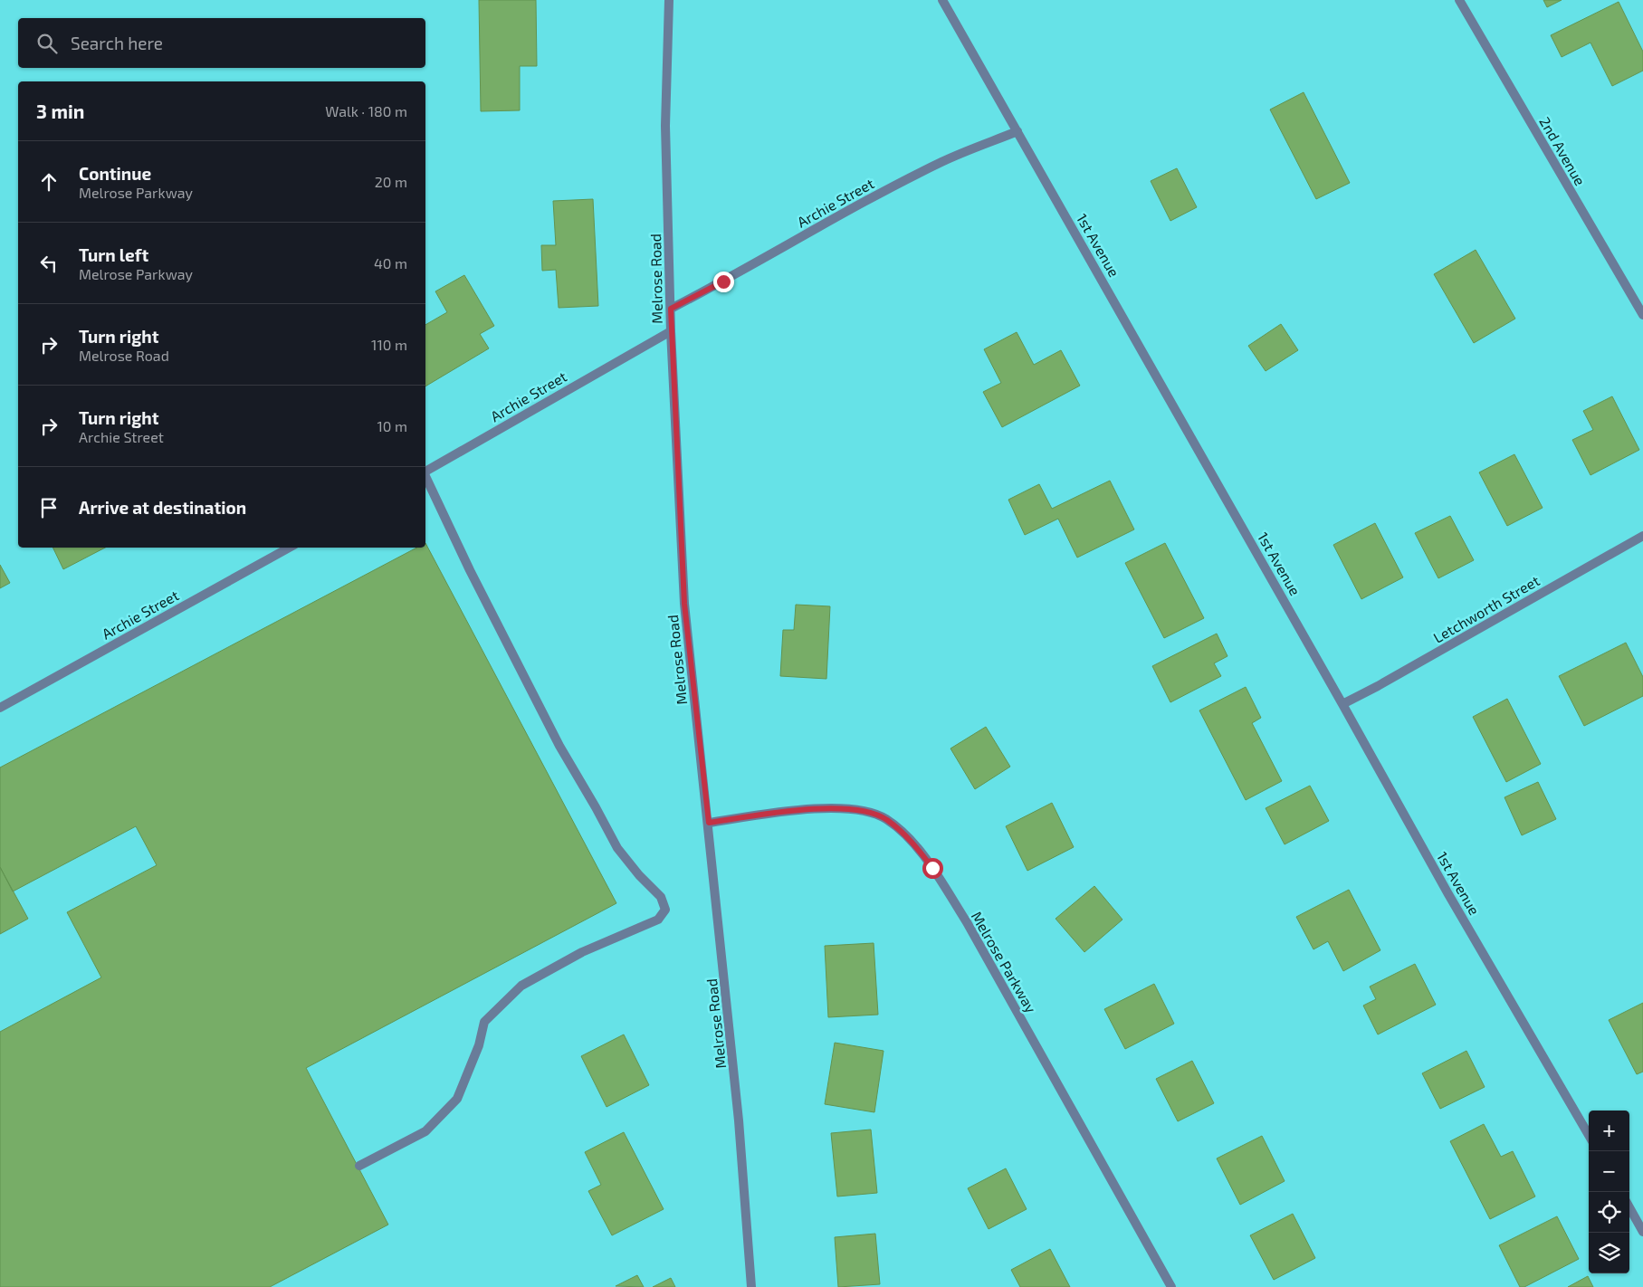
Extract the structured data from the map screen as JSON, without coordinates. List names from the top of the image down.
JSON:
{
  "streets": {
    "street": [
      "2nd Avenue",
      "Archie Street",
      "1st Avenue",
      "Melrose Road",
      "Letchworth Street",
      "Melrose Parkway"
    ]
  },
  "crossings": [
    ["Archie Street", "1st Avenue"],
    ["Archie Street", "Melrose Road"],
    ["1st Avenue", "Letchworth Street"],
    ["Melrose Road", "Melrose Parkway"]
  ],
  "page": {
    "search": "Search here",
    "heading": ["3 min", "Walk · 180 m"],
    "list": [
      ["Continue", "Melrose Parkway", "20 m"],
      ["Turn left", "Melrose Parkway", "40 m"],
      ["Turn right", "Melrose Road", "110 m"],
      ["Turn right", "Archie Street", "10 m"],
      "Arrive at destination"
    ],
    "map_buttons": ["+", "−"]
  }
}
